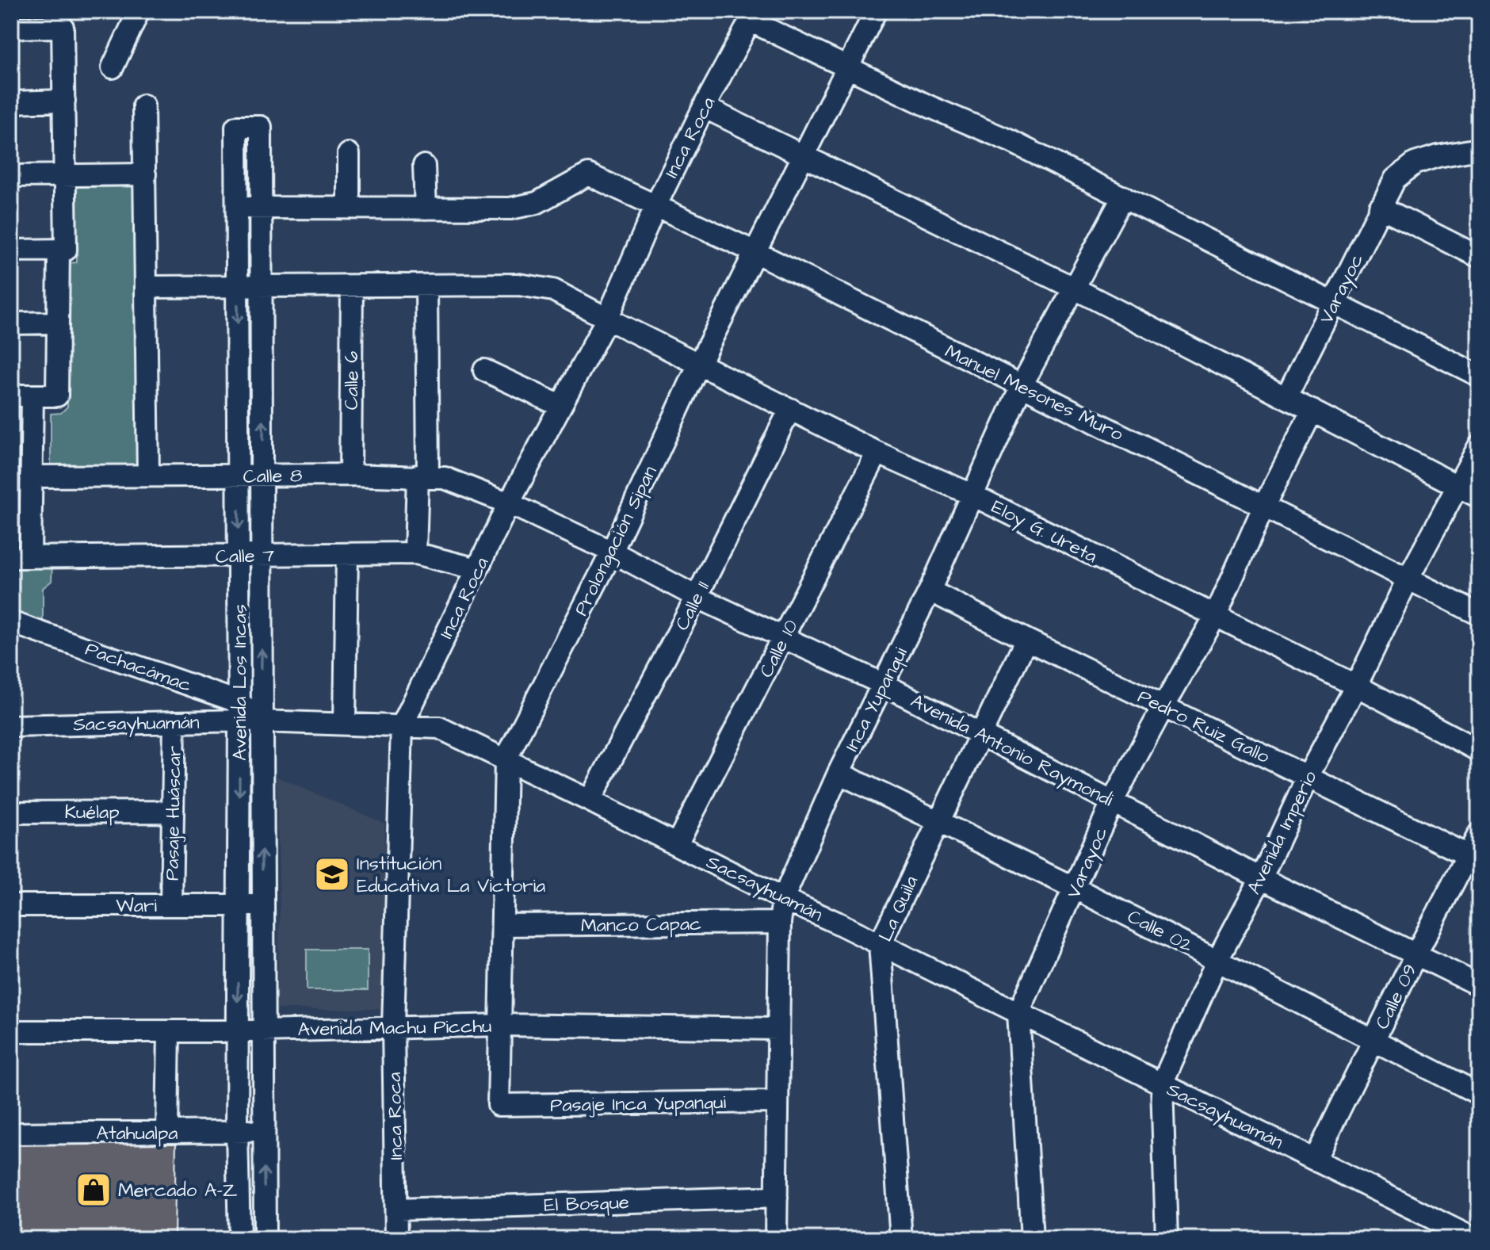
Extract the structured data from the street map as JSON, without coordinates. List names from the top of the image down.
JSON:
{
  "streets": {
    "street": [
      "Inca Roca",
      "Varayoc",
      "Calle 6",
      "Manuel Mesones Muro",
      "Calle 8",
      "Eloy G. Ureta",
      "Prolongación Sipan",
      "Calle 7",
      "Calle 11",
      "Calle 10",
      "Pachacámac",
      "Avenida Los Incas",
      "Inca Yupanqui",
      "Sacsayhuamán",
      "Pedro Ruiz Gallo",
      "Avenida Antonio Raymondi",
      "Kuélap",
      "Pasaje Huáscar",
      "Avenida Imperio",
      "Wari",
      "La Quila",
      "Manco Capac",
      "Calle 02",
      "Calle 09",
      "Avenida Machu Picchu",
      "Pasaje Inca Yupanqui",
      "Atahualpa",
      "El Bosque"
    ]
  },
  "crossings": [
    ["Inca Roca", "Manuel Mesones Muro"],
    ["Inca Roca", "Calle 8"],
    ["Inca Roca", "Eloy G. Ureta"],
    ["Inca Roca", "Calle 7"],
    ["Inca Roca", "Sacsayhuamán"],
    ["Inca Roca", "Avenida Antonio Raymondi"],
    ["Inca Roca", "Avenida Machu Picchu"],
    ["Inca Roca", "El Bosque"],
    ["Varayoc", "Manuel Mesones Muro"],
    ["Varayoc", "Eloy G. Ureta"],
    ["Varayoc", "Sacsayhuamán"],
    ["Varayoc", "Pedro Ruiz Gallo"],
    ["Varayoc", "Avenida Antonio Raymondi"],
    ["Varayoc", "Calle 02"],
    ["Calle 6", "Calle 8"],
    ["Calle 6", "Eloy G. Ureta"],
    ["Manuel Mesones Muro", "Prolongación Sipan"],
    ["Manuel Mesones Muro", "Inca Yupanqui"],
    ["Manuel Mesones Muro", "Avenida Imperio"],
    ["Calle 8", "Avenida Los Incas"],
    ["Calle 8", "Avenida Antonio Raymondi"],
    ["Eloy G. Ureta", "Prolongación Sipan"],
    ["Eloy G. Ureta", "Calle 11"],
    ["Eloy G. Ureta", "Calle 10"],
    ["Eloy G. Ureta", "Avenida Los Incas"],
    ["Eloy G. Ureta", "Inca Yupanqui"],
    ["Eloy G. Ureta", "Avenida Imperio"],
    ["Prolongación Sipan", "Sacsayhuamán"],
    ["Prolongación Sipan", "Avenida Antonio Raymondi"],
    ["Prolongación Sipan", "Manco Capac"],
    ["Prolongación Sipan", "Avenida Machu Picchu"],
    ["Prolongación Sipan", "Pasaje Inca Yupanqui"],
    ["Calle 7", "Avenida Los Incas"],
    ["Calle 11", "Sacsayhuamán"],
    ["Calle 11", "Avenida Antonio Raymondi"],
    ["Calle 10", "Sacsayhuamán"],
    ["Calle 10", "Avenida Antonio Raymondi"],
    ["Pachacámac", "Avenida Los Incas"],
    ["Pachacámac", "Sacsayhuamán"],
    ["Avenida Los Incas", "Sacsayhuamán"],
    ["Avenida Los Incas", "Wari"],
    ["Avenida Los Incas", "Avenida Machu Picchu"],
    ["Avenida Los Incas", "Atahualpa"],
    ["Inca Yupanqui", "Sacsayhuamán"],
    ["Inca Yupanqui", "Pedro Ruiz Gallo"],
    ["Inca Yupanqui", "Avenida Antonio Raymondi"],
    ["Inca Yupanqui", "Manco Capac"],
    ["Inca Yupanqui", "Calle 02"],
    ["Inca Yupanqui", "Avenida Machu Picchu"],
    ["Inca Yupanqui", "Pasaje Inca Yupanqui"],
    ["Inca Yupanqui", "El Bosque"],
    ["Sacsayhuamán", "Pasaje Huáscar"],
    ["Sacsayhuamán", "Avenida Imperio"],
    ["Sacsayhuamán", "La Quila"],
    ["Sacsayhuamán", "Calle 09"],
    ["Pedro Ruiz Gallo", "Avenida Imperio"],
    ["Pedro Ruiz Gallo", "La Quila"],
    ["Pedro Ruiz Gallo", "Calle 09"],
    ["Avenida Antonio Raymondi", "Avenida Imperio"],
    ["Avenida Antonio Raymondi", "La Quila"],
    ["Avenida Antonio Raymondi", "Calle 09"],
    ["Kuélap", "Pasaje Huáscar"],
    ["Pasaje Huáscar", "Wari"],
    ["Avenida Imperio", "Calle 02"],
    ["La Quila", "Calle 02"],
    ["Calle 02", "Calle 09"]
  ],
  "places": {
    "school or university": ["Institución Educativa La Victoria"],
    "shop": ["Mercado A-Z"]
  }
}
